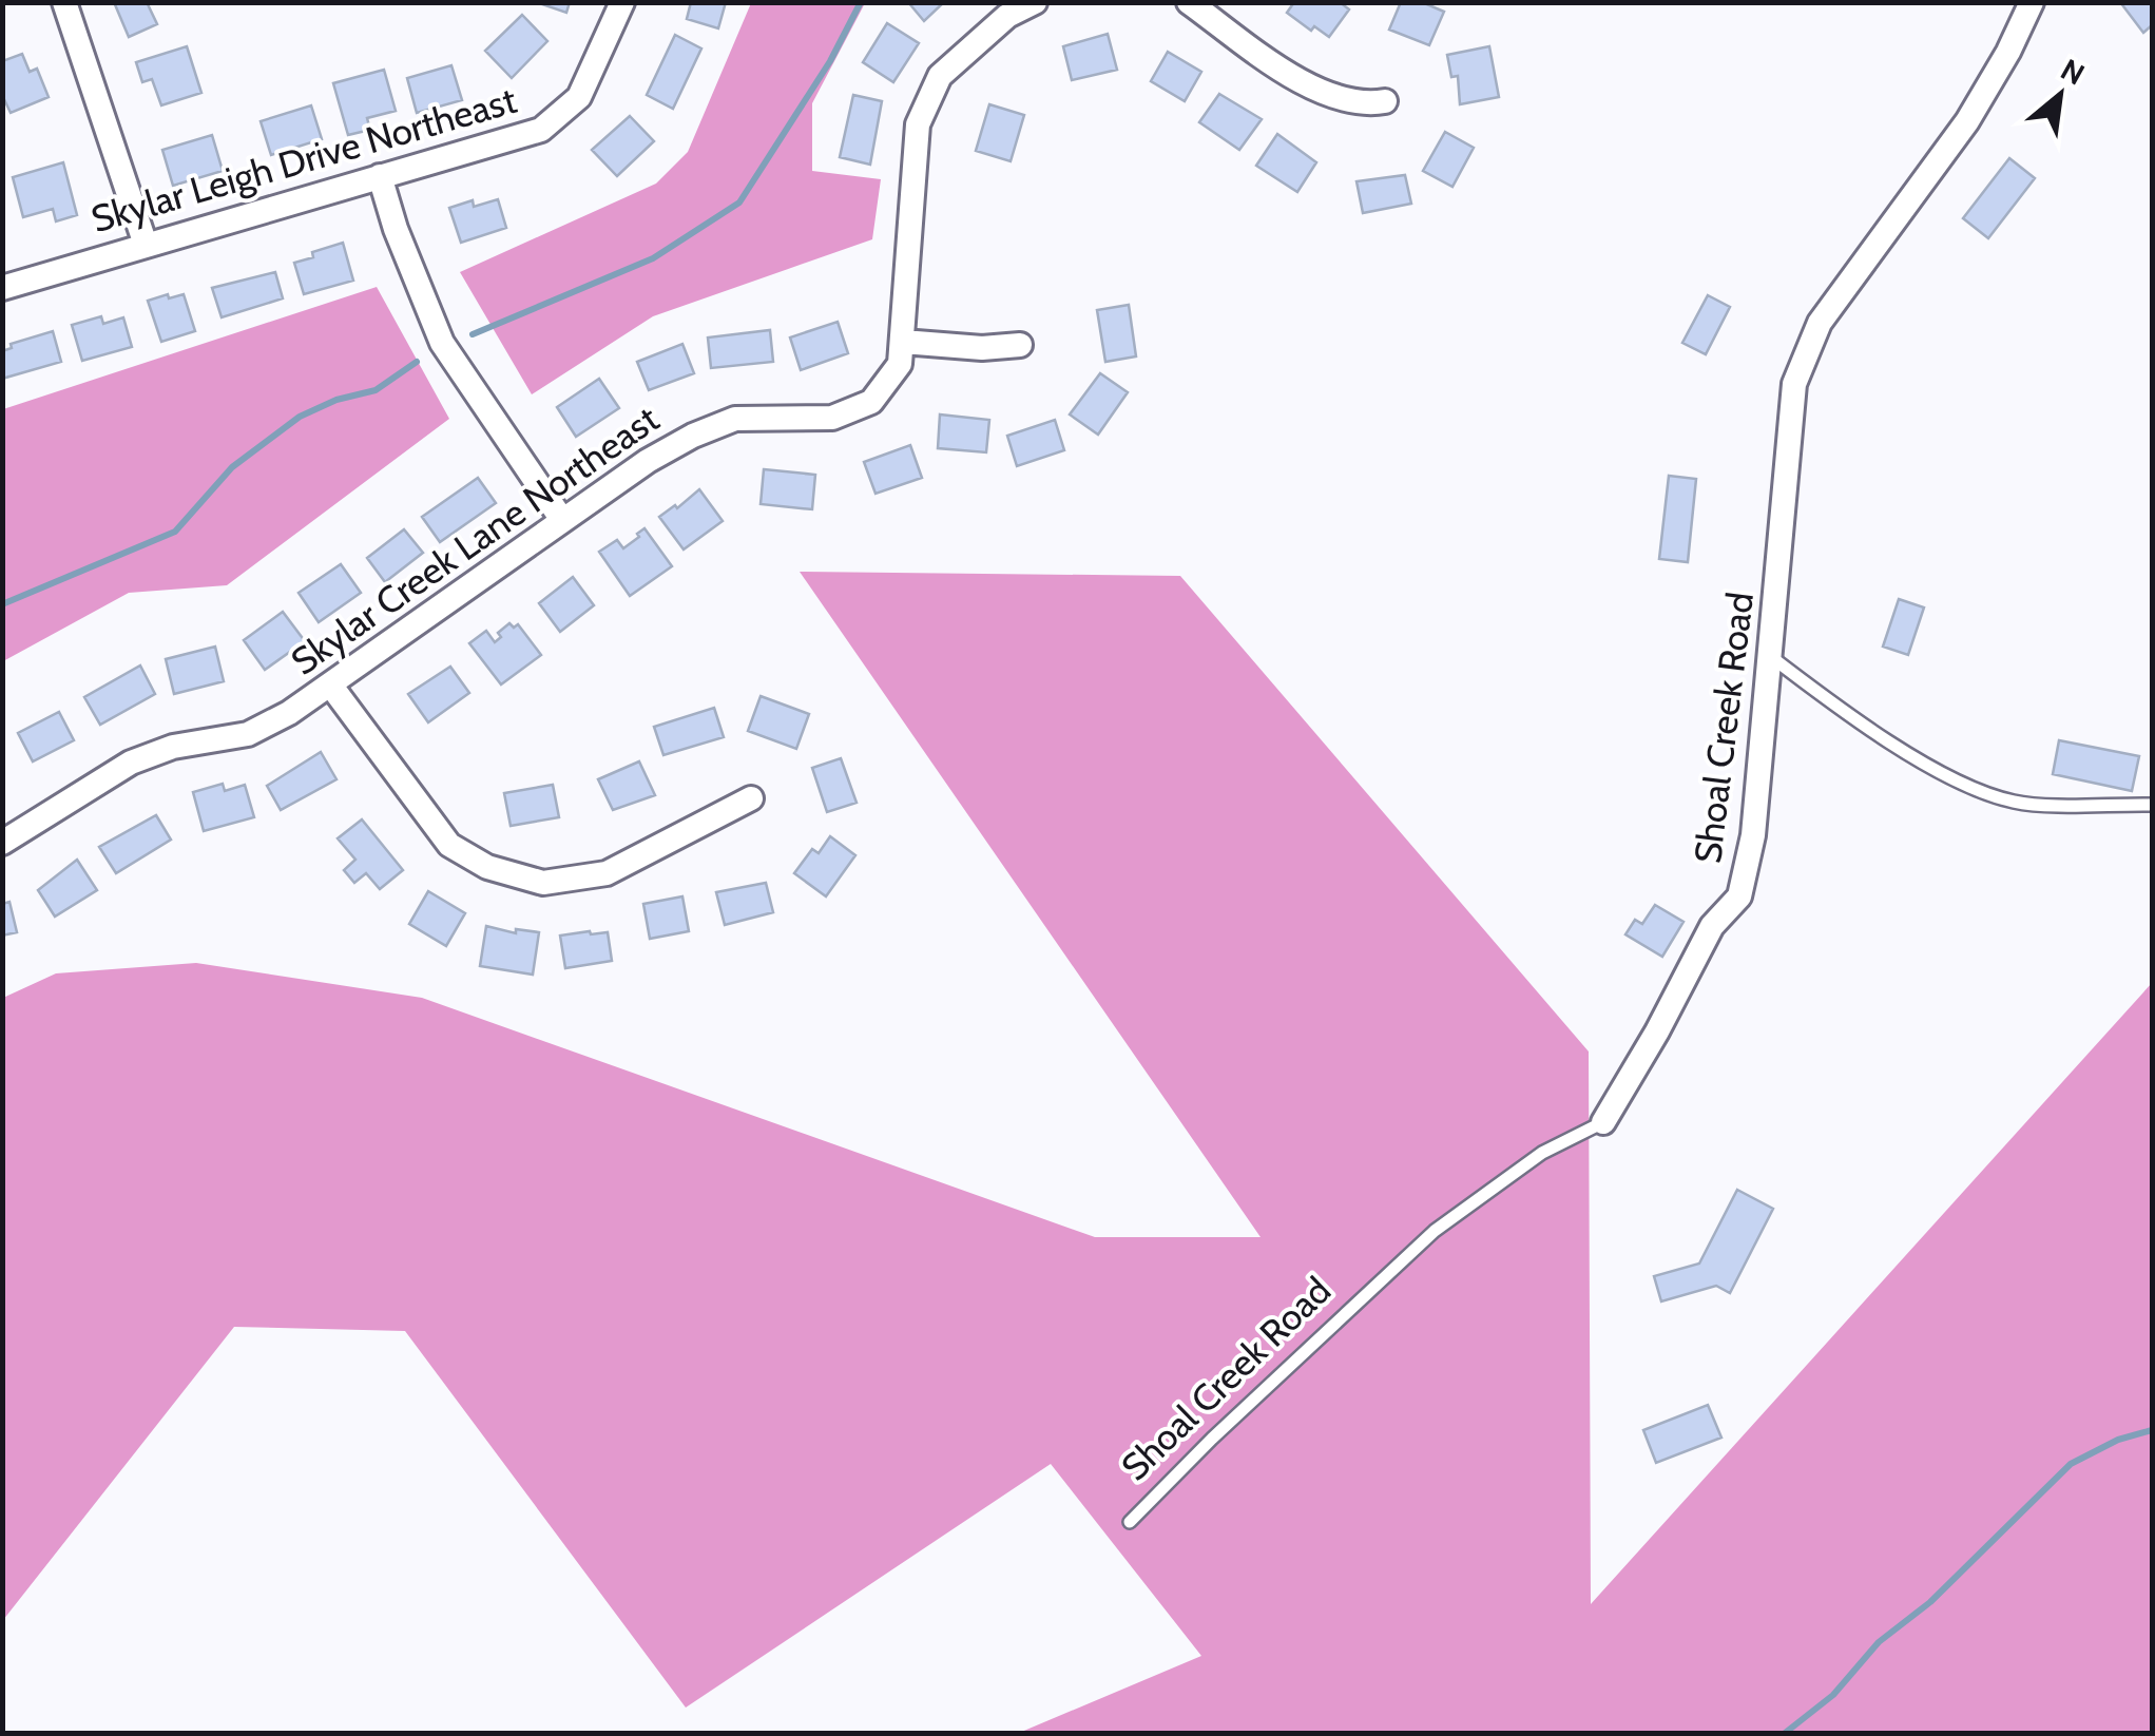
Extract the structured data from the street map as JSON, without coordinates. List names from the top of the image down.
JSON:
{
  "streets": {
    "street": ["Skylar Leigh Drive Northeast", "Skylar Creek Lane Northeast", "Shoal Creek Road"]
  },
  "north": "top right"
}
